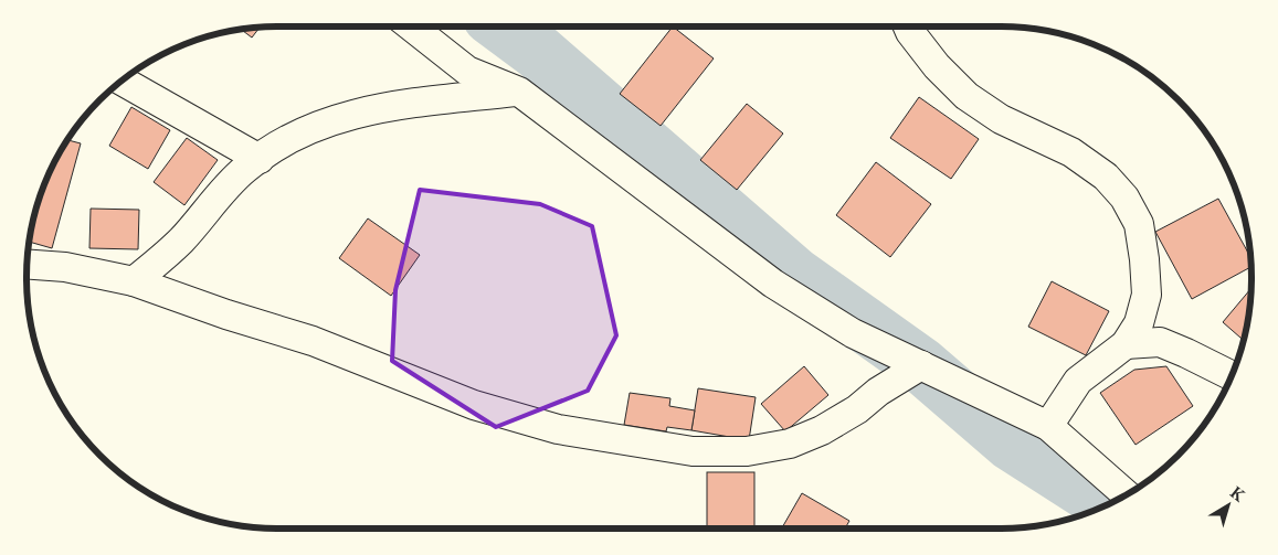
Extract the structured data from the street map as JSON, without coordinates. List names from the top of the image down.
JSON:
{
  "north": "top right"
}
